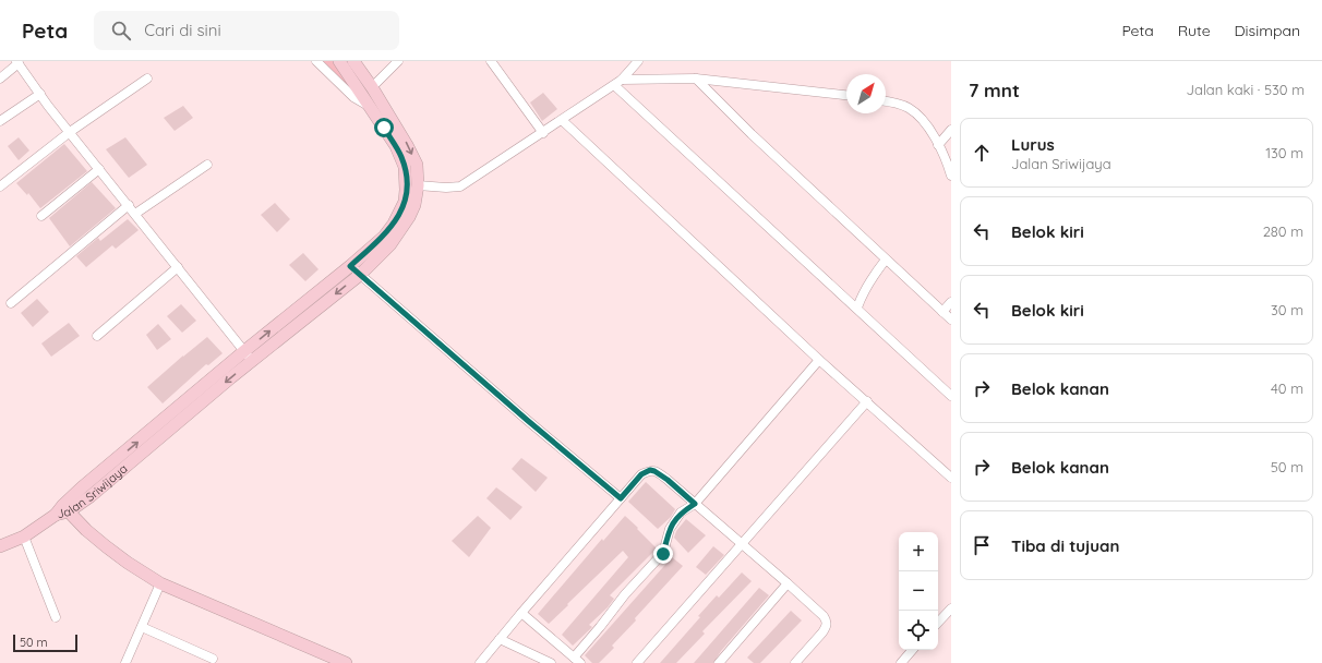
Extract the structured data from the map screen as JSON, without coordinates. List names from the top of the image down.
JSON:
{
  "streets": {
    "main road": ["Jalan Sriwijaya"]
  },
  "scale_bar": "50 m",
  "north": "top right",
  "page": {
    "header": "Peta",
    "search": "Cari di sini",
    "nav": ["Peta", "Rute", "Disimpan"],
    "heading": ["7 mnt", "Jalan kaki · 530 m"],
    "list": [
      ["Lurus", "Jalan Sriwijaya", "130 m"],
      ["Belok kiri", "280 m"],
      ["Belok kiri", "30 m"],
      ["Belok kanan", "40 m"],
      ["Belok kanan", "50 m"],
      "Tiba di tujuan"
    ],
    "map_buttons": ["+", "−"],
    "scale": "50 m"
  }
}
